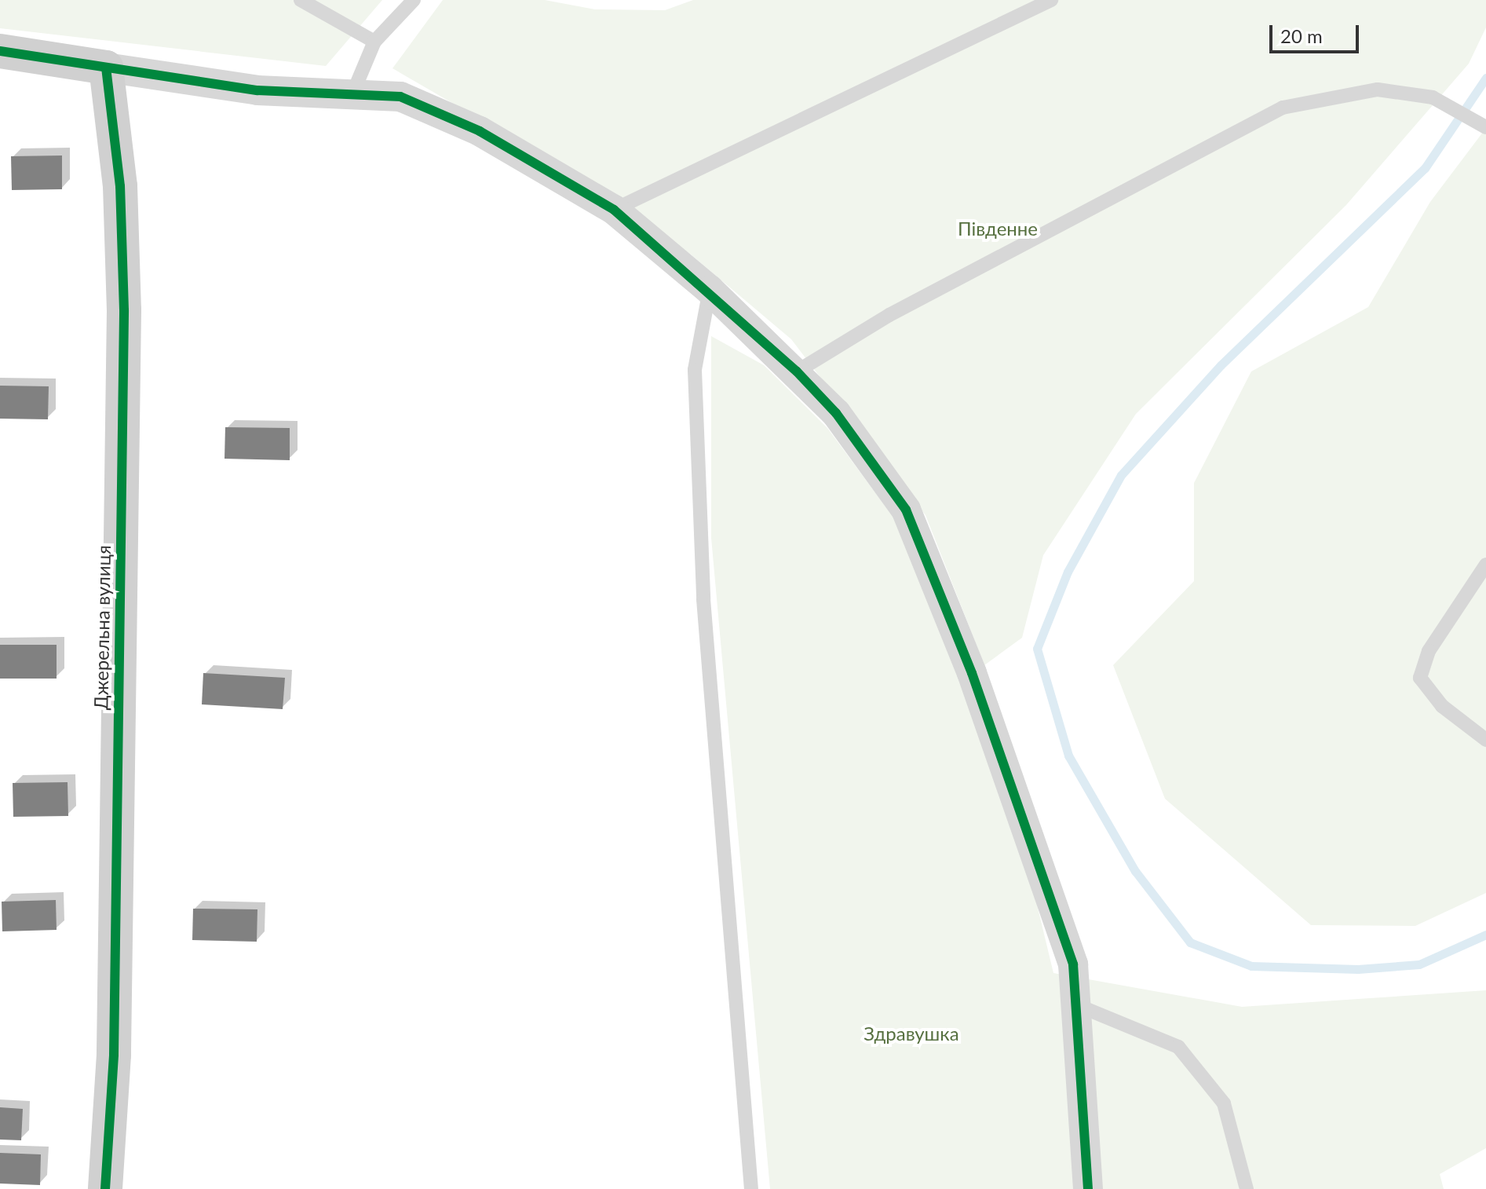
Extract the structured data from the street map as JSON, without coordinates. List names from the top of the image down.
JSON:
{
  "streets": {
    "street": ["Джерельна вулиця"]
  },
  "parks": ["Південне", "Здравушка"],
  "scale_bar": "20 m"
}
